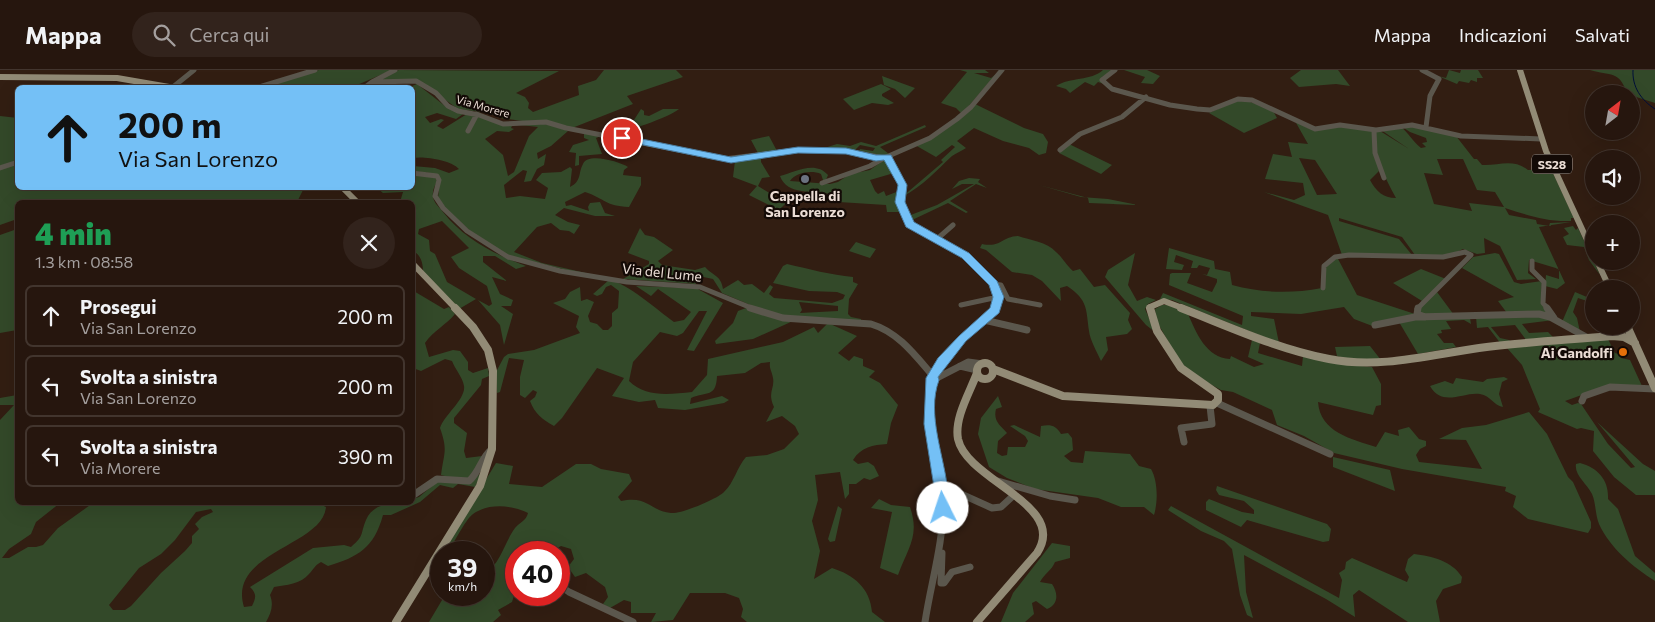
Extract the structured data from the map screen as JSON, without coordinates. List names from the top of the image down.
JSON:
{
  "streets": {
    "main road": ["SS28"],
    "street": ["Via Morere", "Via del Lume"]
  },
  "places": ["Cappella di San Lorenzo", "Ai Gandolfi"],
  "north": "top right",
  "page": {
    "header": "Mappa",
    "search": "Cerca qui",
    "nav": ["Mappa", "Indicazioni", "Salvati"],
    "map_buttons": ["+", "−"],
    "turn": ["200 m", "Via San Lorenzo"],
    "heading": ["4 min", "1.3 km · 08:58"],
    "list": [
      {
        "name": "Prosegui",
        "note": "Via San Lorenzo",
        "value": "200 m"
      },
      {
        "name": "Svolta a sinistra",
        "note": "Via San Lorenzo",
        "value": "200 m"
      },
      {
        "name": "Svolta a sinistra",
        "note": "Via Morere",
        "value": "390 m"
      }
    ],
    "speed": "39 km/h",
    "limit": "40"
  }
}
